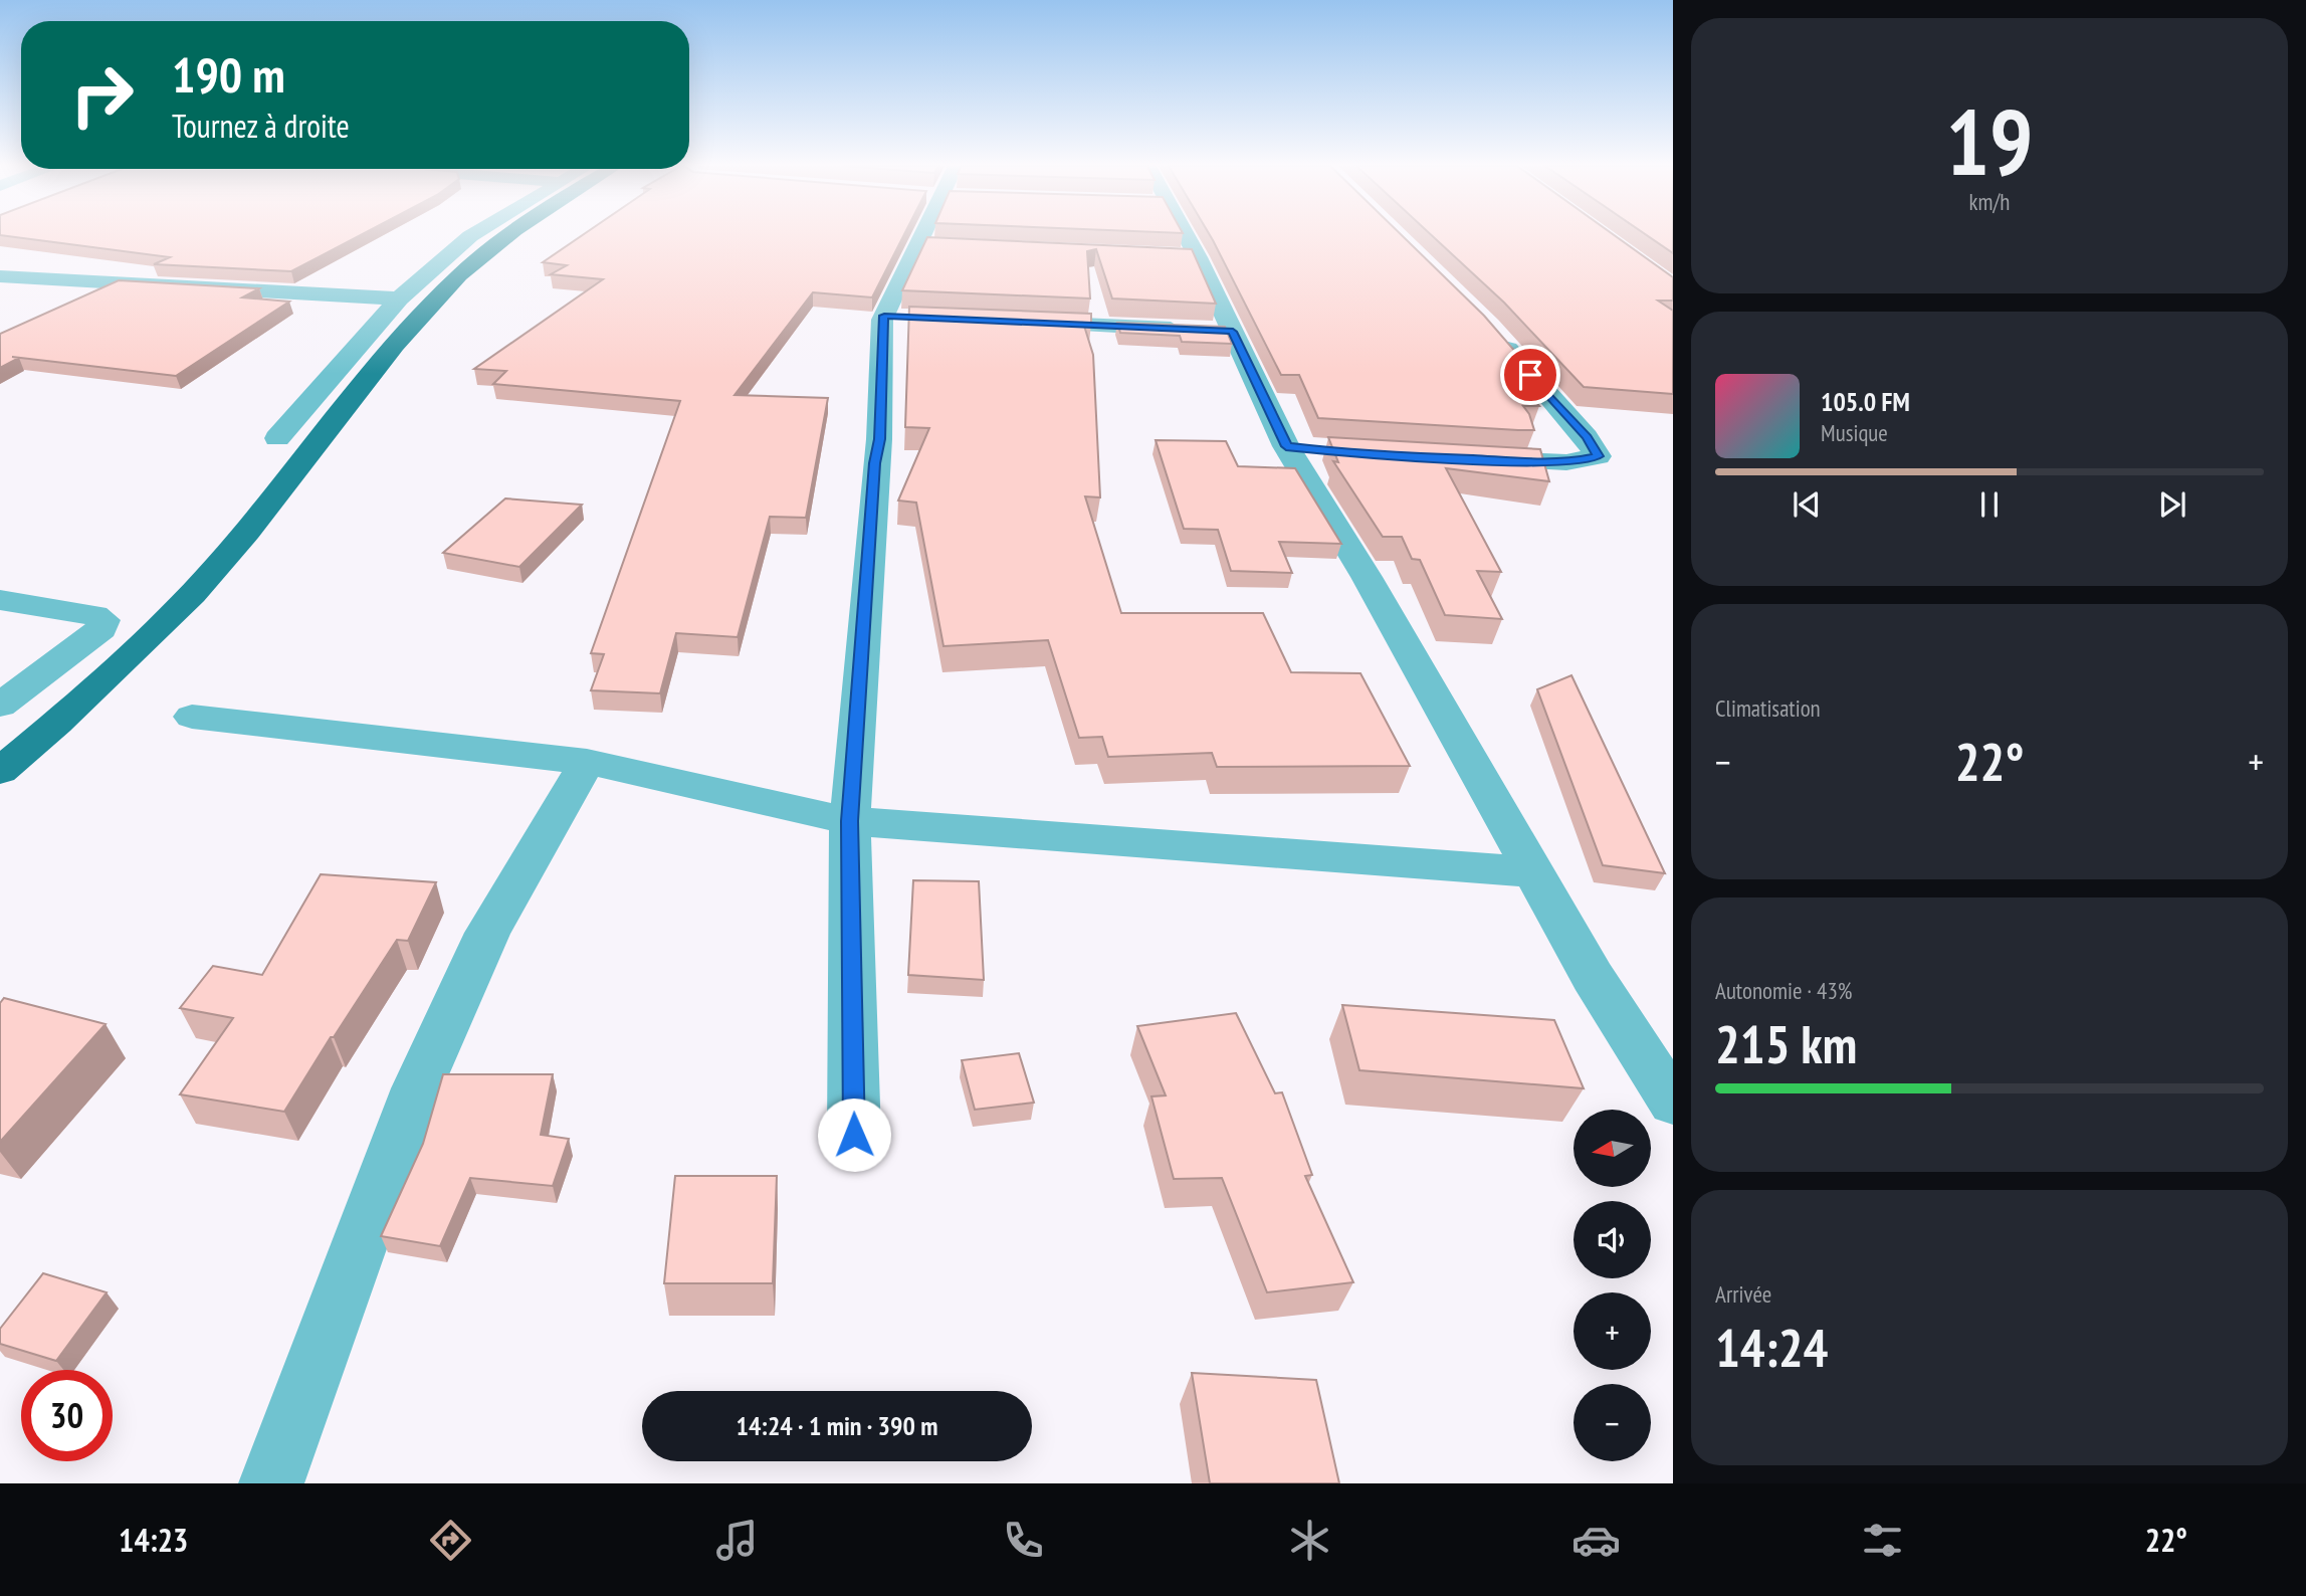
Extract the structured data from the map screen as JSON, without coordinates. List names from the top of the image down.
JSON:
{
  "north": "left",
  "page": {
    "tile": [
      ["19", "km/h"],
      "Climatisation",
      ["Autonomie · 43%", "215 km"],
      ["Arrivée", "14:24"]
    ],
    "turn": ["190 m", "Tournez à droite"],
    "song": ["105.0 FM", "Musique"],
    "heat": ["−", "22°", "+"],
    "map_buttons": ["+", "−"],
    "limit": "30",
    "trip": "14:24 · 1 min · 390 m",
    "tabs": ["14:23", "22°"]
  }
}
